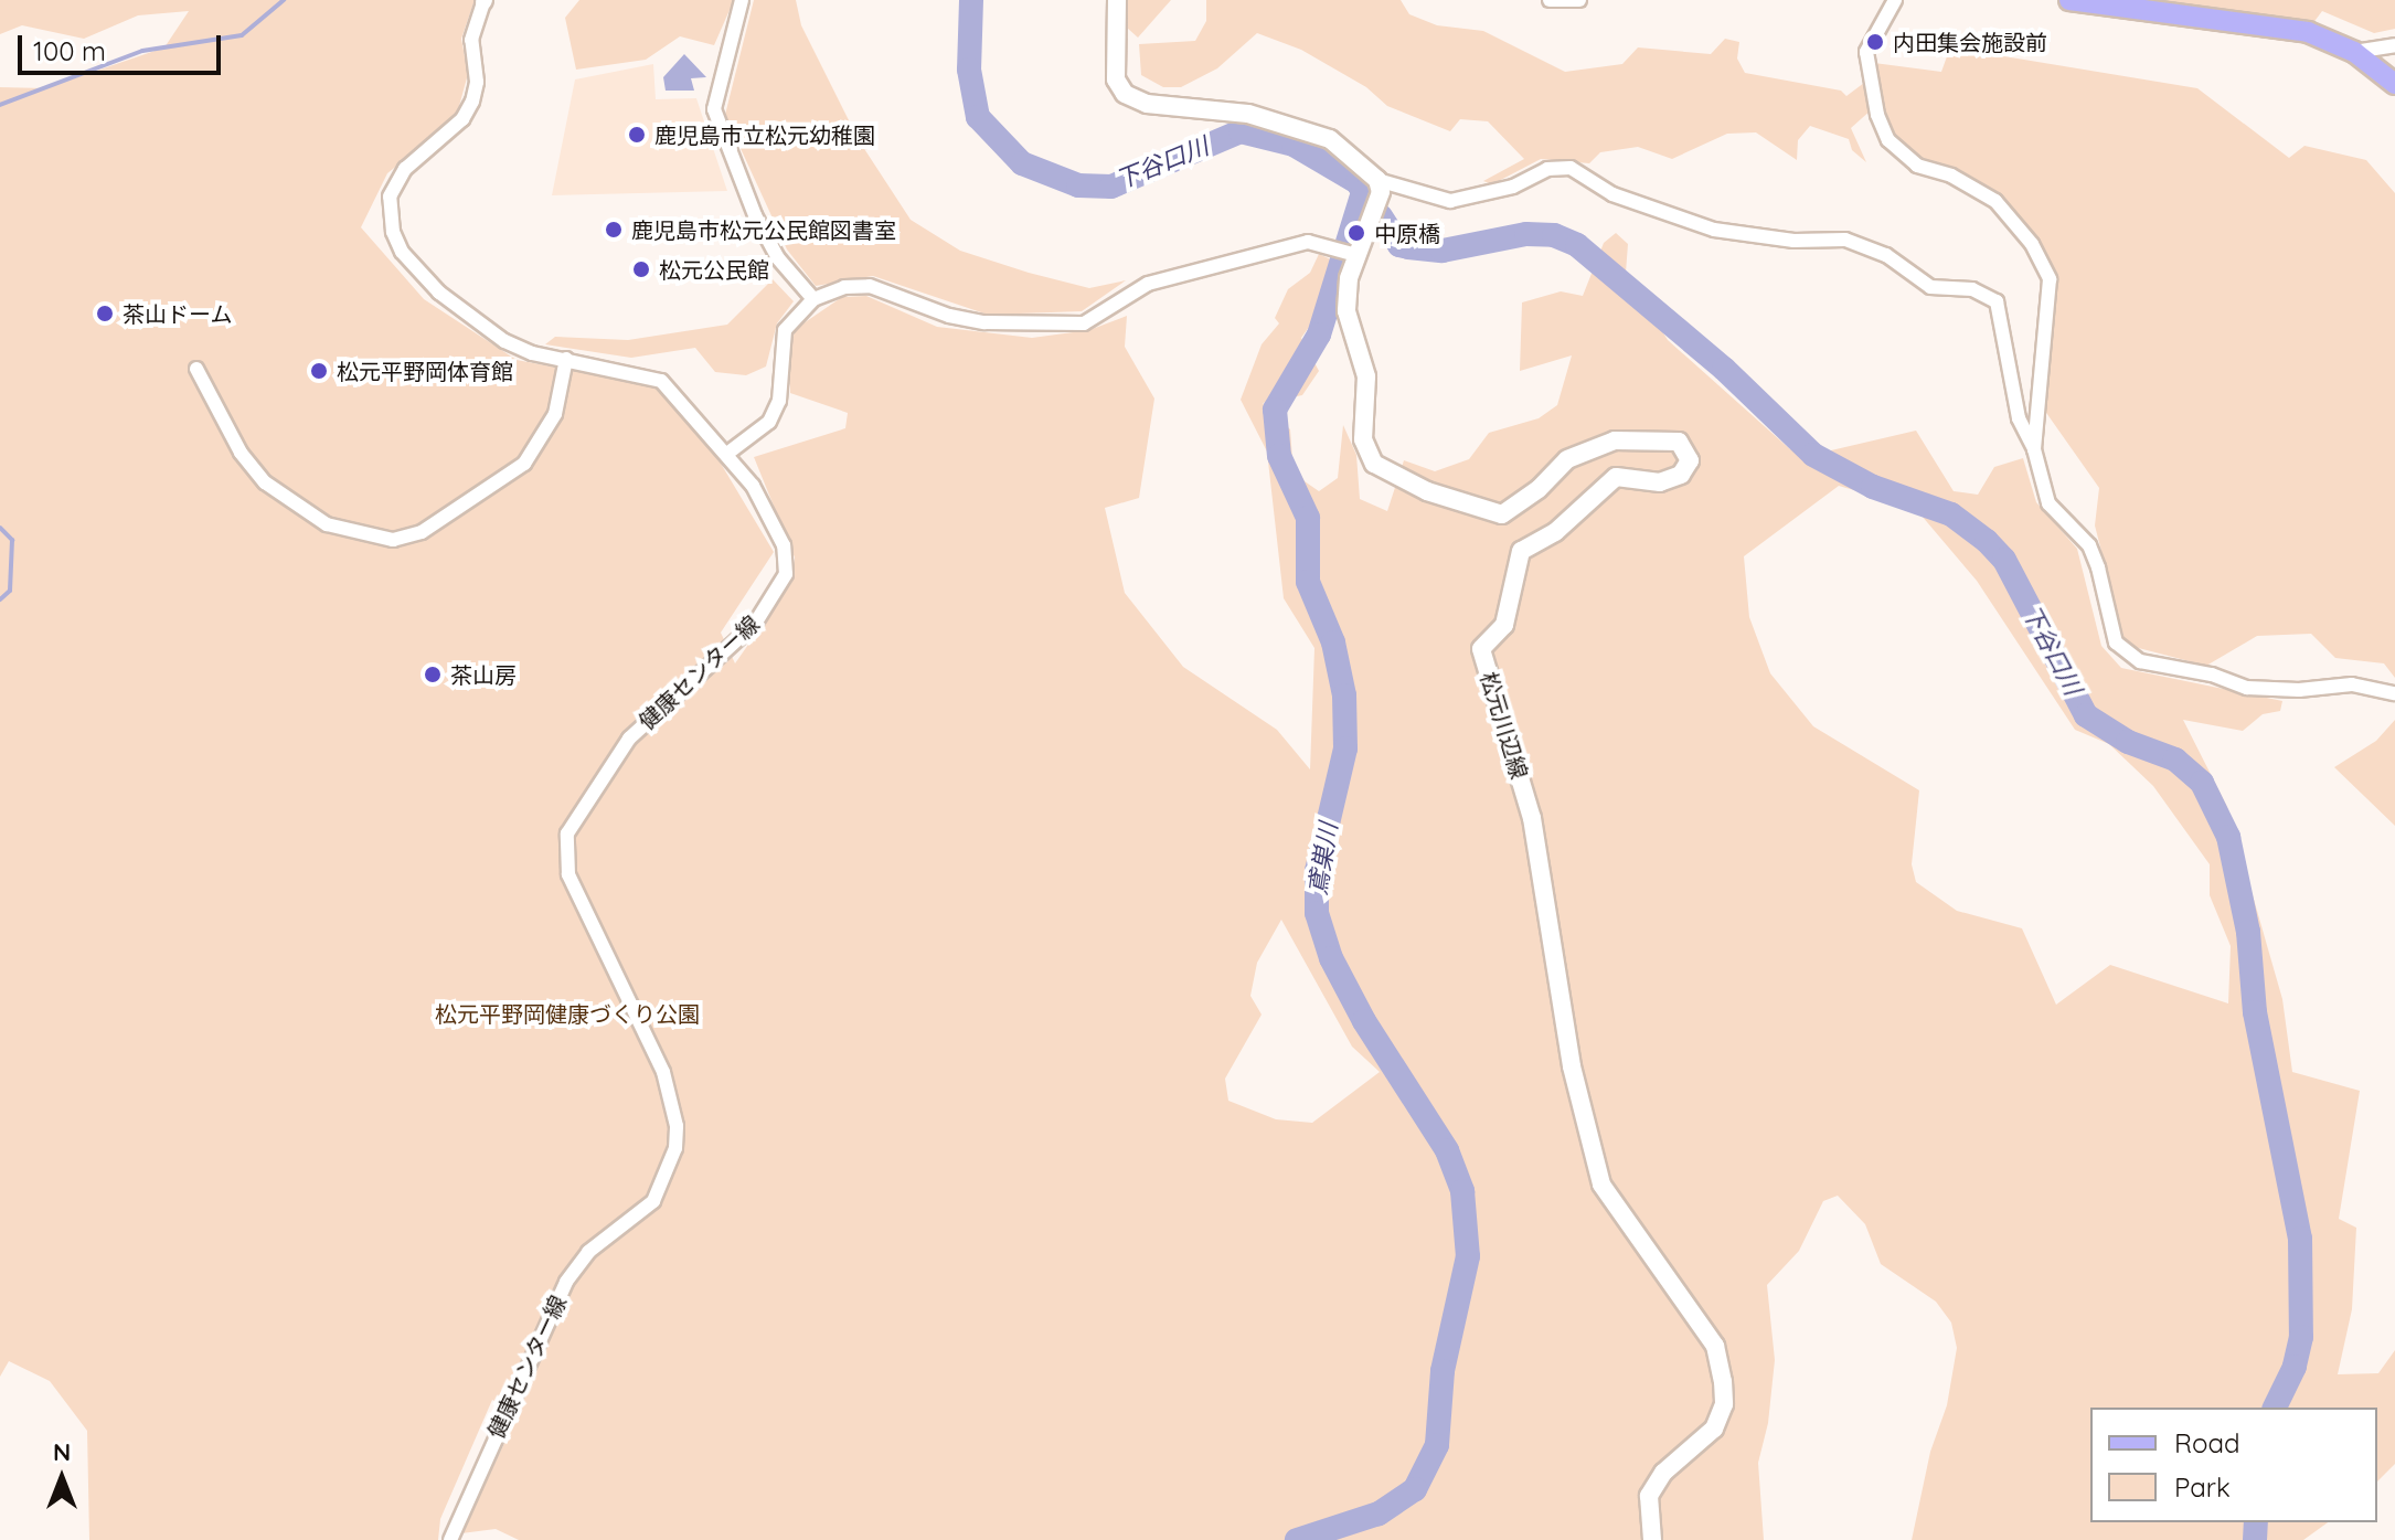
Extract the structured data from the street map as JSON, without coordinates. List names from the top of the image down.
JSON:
{
  "streets": {
    "main road": ["松元川辺線"],
    "street": ["健康センター線"]
  },
  "water": ["下谷口川", "鳶巣川"],
  "parks": ["松元平野岡健康づくり公園"],
  "places": [
    "内田集会施設前",
    "鹿児島市立松元幼稚園",
    "鹿児島市松元公民館図書室",
    "中原橋",
    "松元公民館",
    "茶山ドーム",
    "松元平野岡体育館",
    "茶山房"
  ],
  "legend": ["Road", "Park"],
  "scale_bar": "100 m",
  "north": "top"
}
